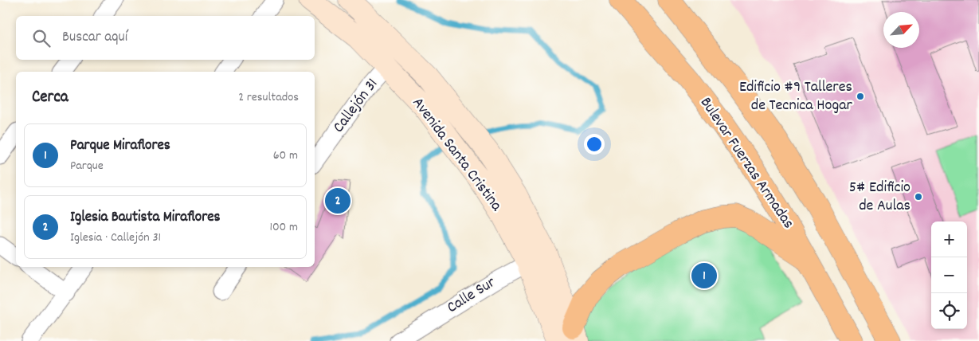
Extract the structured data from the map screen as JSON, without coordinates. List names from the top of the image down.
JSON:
{
  "streets": {
    "highway": ["Bulevar Fuerzas Armadas"],
    "street": ["Callejón 31", "Avenida Santa Cristina", "Calle Sur"]
  },
  "crossings": [
    ["Callejón 31", "Avenida Santa Cristina"],
    ["Avenida Santa Cristina", "Calle Sur"]
  ],
  "places": ["Edificio #9 Talleres de Tecnica Hogar", "5# Edificio de Aulas"],
  "north": "top right",
  "page": {
    "search": "Buscar aquí",
    "heading": ["Cerca", "2 resultados"],
    "list": [
      {
        "mark": "1",
        "name": "Parque Miraflores",
        "note": "Parque",
        "value": "60 m"
      },
      {
        "mark": "2",
        "name": "Iglesia Bautista Miraflores",
        "note": "Iglesia · Callejón 31",
        "value": "100 m"
      }
    ],
    "pins": ["2", "1"],
    "map_buttons": ["+", "−"]
  }
}
